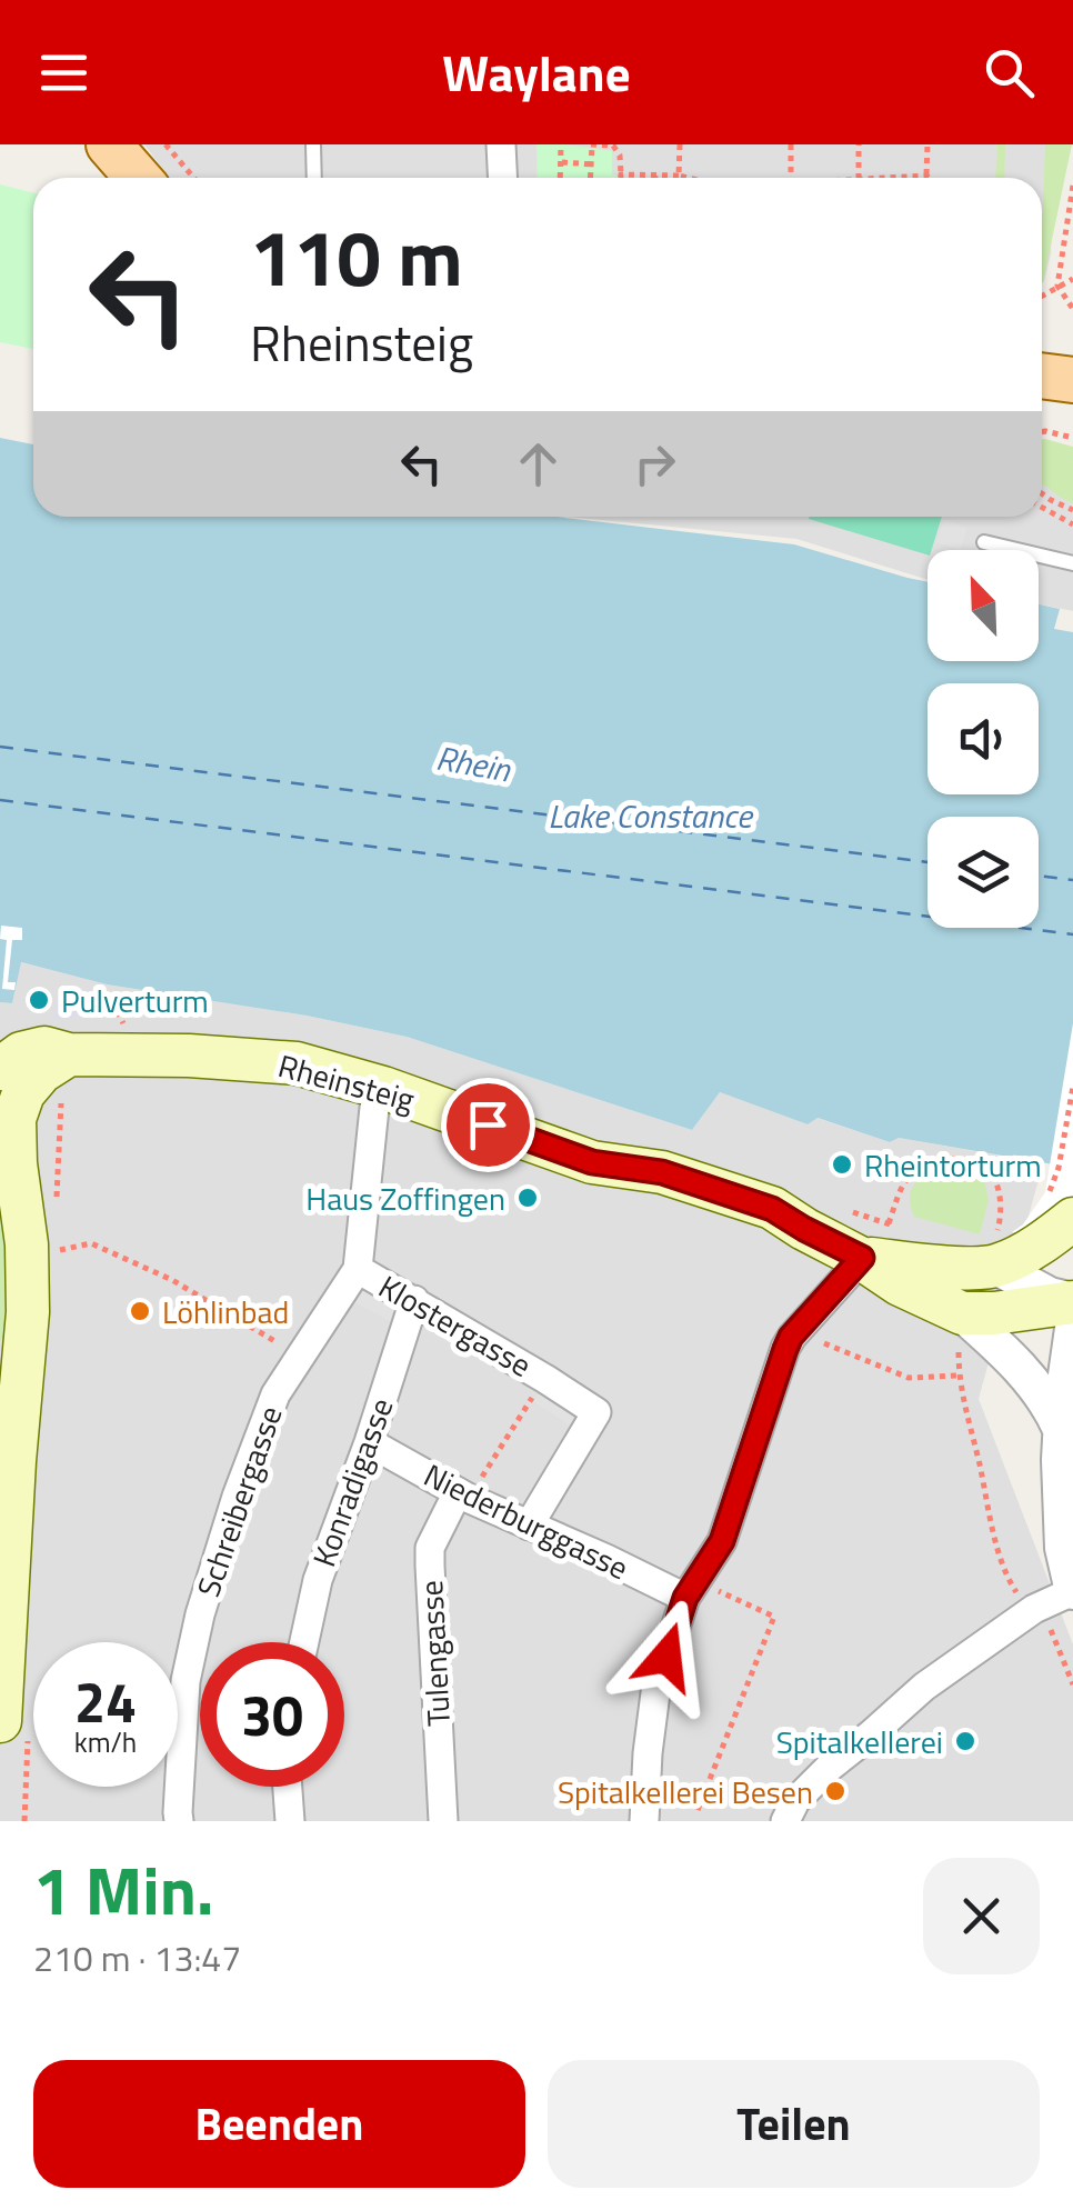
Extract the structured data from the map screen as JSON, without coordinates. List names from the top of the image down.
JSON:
{
  "streets": {
    "main road": ["Rheinsteig"],
    "street": [
      "Klostergasse",
      "Konradigasse",
      "Schreibergasse",
      "Niederburggasse",
      "Tulengasse"
    ]
  },
  "crossings": [
    ["Rheinsteig", "Klostergasse"],
    ["Klostergasse", "Konradigasse"],
    ["Klostergasse", "Schreibergasse"],
    ["Klostergasse", "Niederburggasse"],
    ["Konradigasse", "Niederburggasse"],
    ["Niederburggasse", "Tulengasse"]
  ],
  "water": ["Rhein", "Lake Constance"],
  "places": [
    "Pulverturm",
    "Rheintorturm",
    "Haus Zoffingen",
    "Löhlinbad",
    "Spitalkellerei",
    "Spitalkellerei Besen"
  ],
  "north": "top left",
  "page": {
    "header": "Waylane",
    "turn": ["110 m", "Rheinsteig"],
    "speed": "24 km/h",
    "limit": "30",
    "heading": ["1 Min.", "210 m · 13:47"],
    "buttons": ["Beenden", "Teilen"]
  }
}
